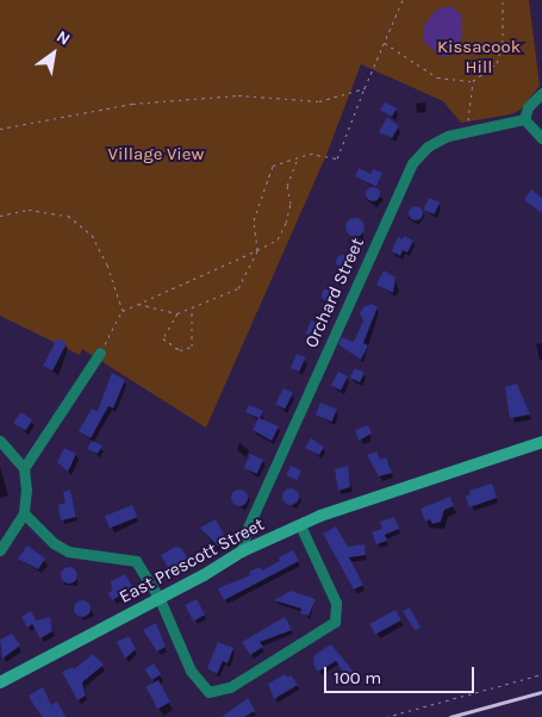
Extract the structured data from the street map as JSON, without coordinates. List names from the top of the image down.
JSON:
{
  "streets": {
    "main road": ["East Prescott Street"],
    "street": ["Orchard Street"]
  },
  "crossings": [
    ["Orchard Street", "East Prescott Street"]
  ],
  "parks": ["Kissacook Hill", "Village View"],
  "scale_bar": "100 m",
  "north": "top right"
}
